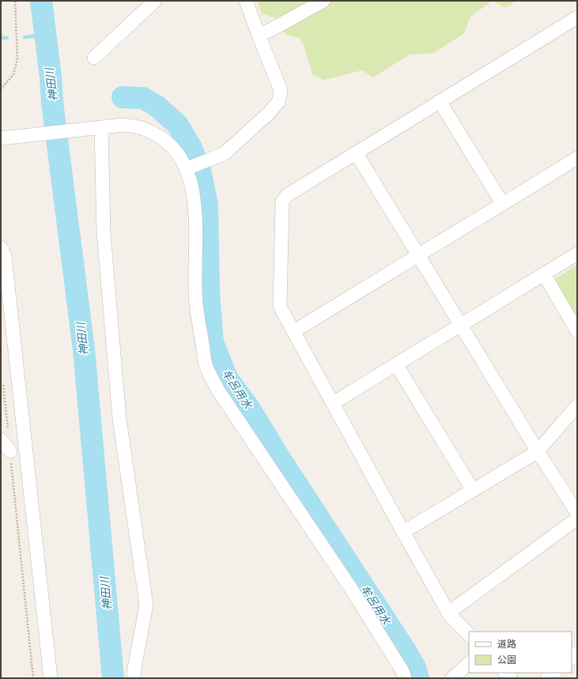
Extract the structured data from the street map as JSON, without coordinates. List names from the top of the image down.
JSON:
{
  "water": ["神田川", "牟呂用水"],
  "legend": ["道路", "公園"]
}
